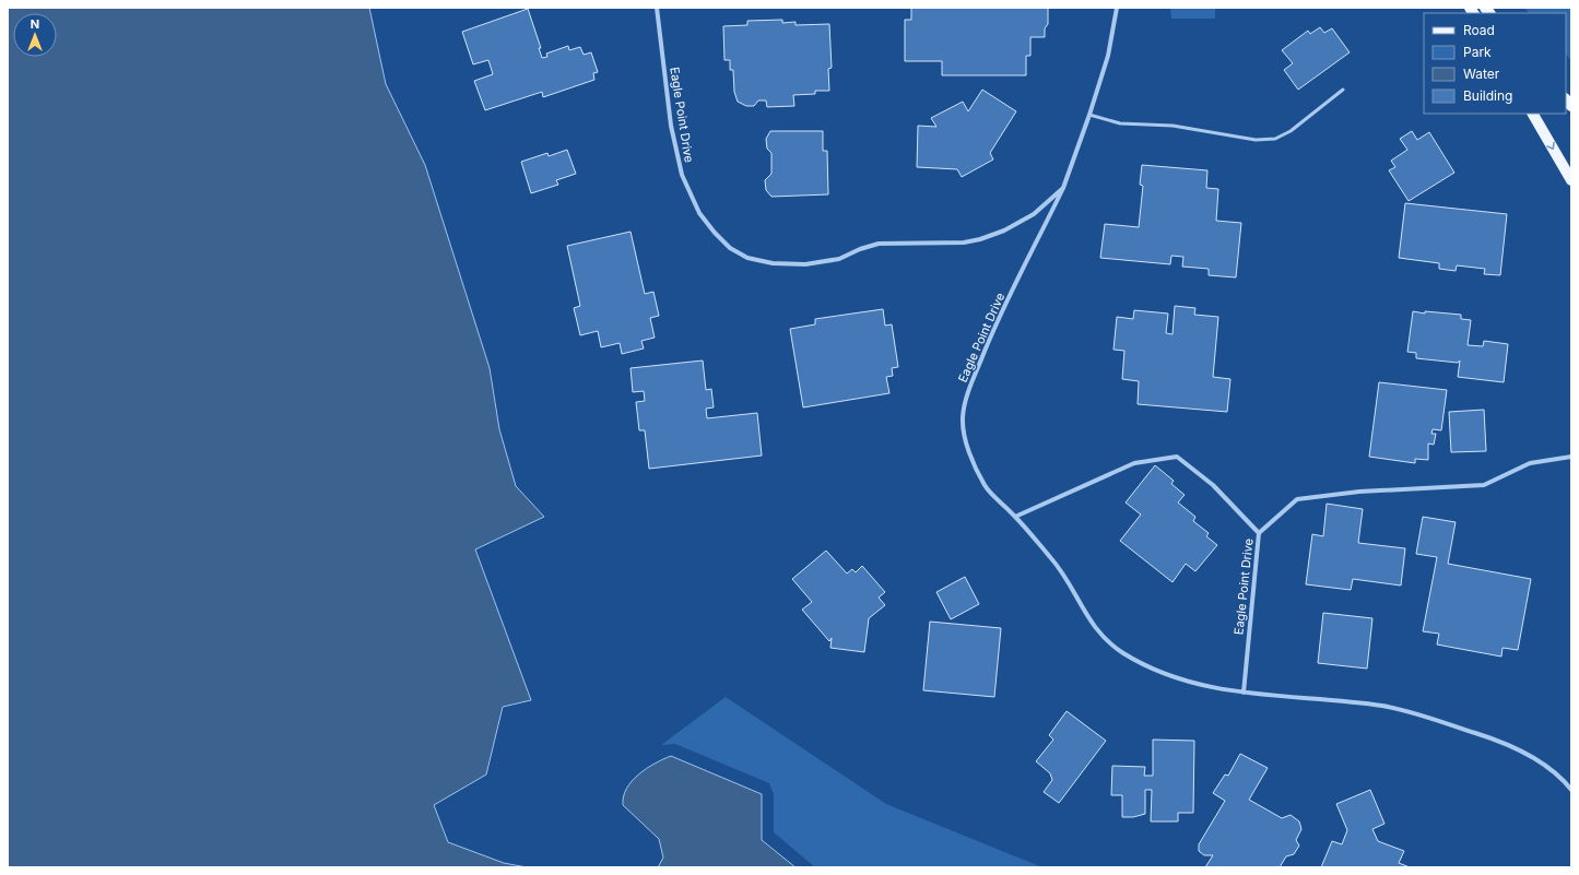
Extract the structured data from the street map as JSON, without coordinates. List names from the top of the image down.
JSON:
{
  "streets": {
    "street": ["Eagle Point Drive"]
  },
  "legend": [
    "Road",
    "Park",
    "Water",
    "Building"
  ],
  "north": "top"
}
